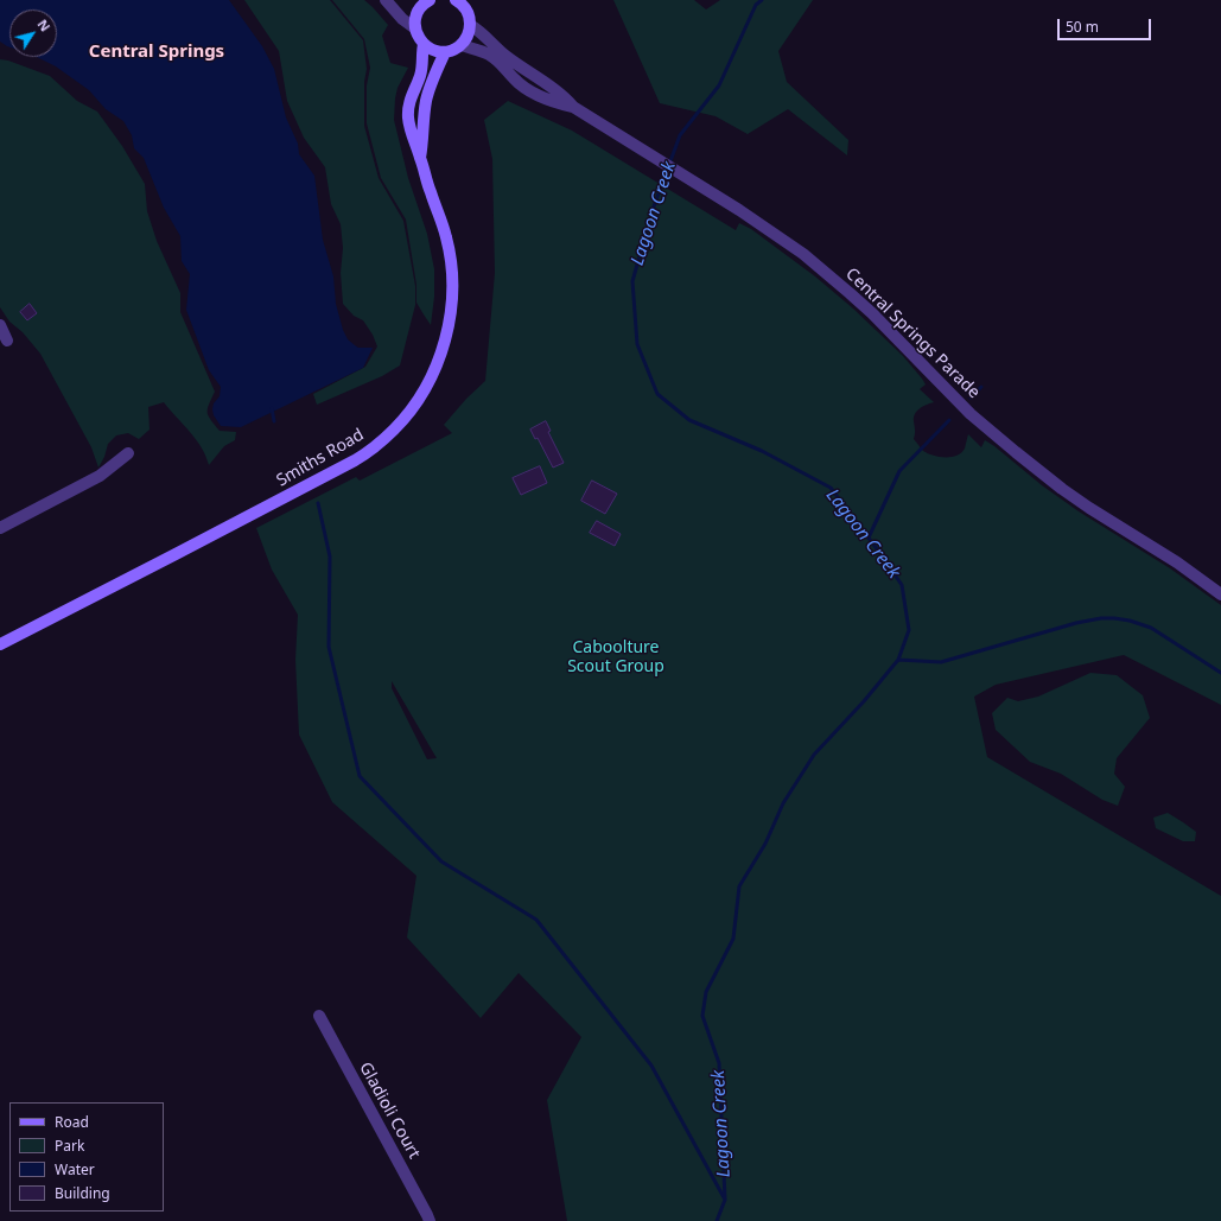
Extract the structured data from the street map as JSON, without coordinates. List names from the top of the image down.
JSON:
{
  "streets": {
    "main road": ["Smiths Road"],
    "street": ["Central Springs Parade", "Gladioli Court"]
  },
  "districts": ["Central Springs"],
  "water": ["Lagoon Creek"],
  "parks": ["Caboolture Scout Group"],
  "legend": [
    "Road",
    "Park",
    "Water",
    "Building"
  ],
  "scale_bar": "50 m",
  "north": "top right"
}
